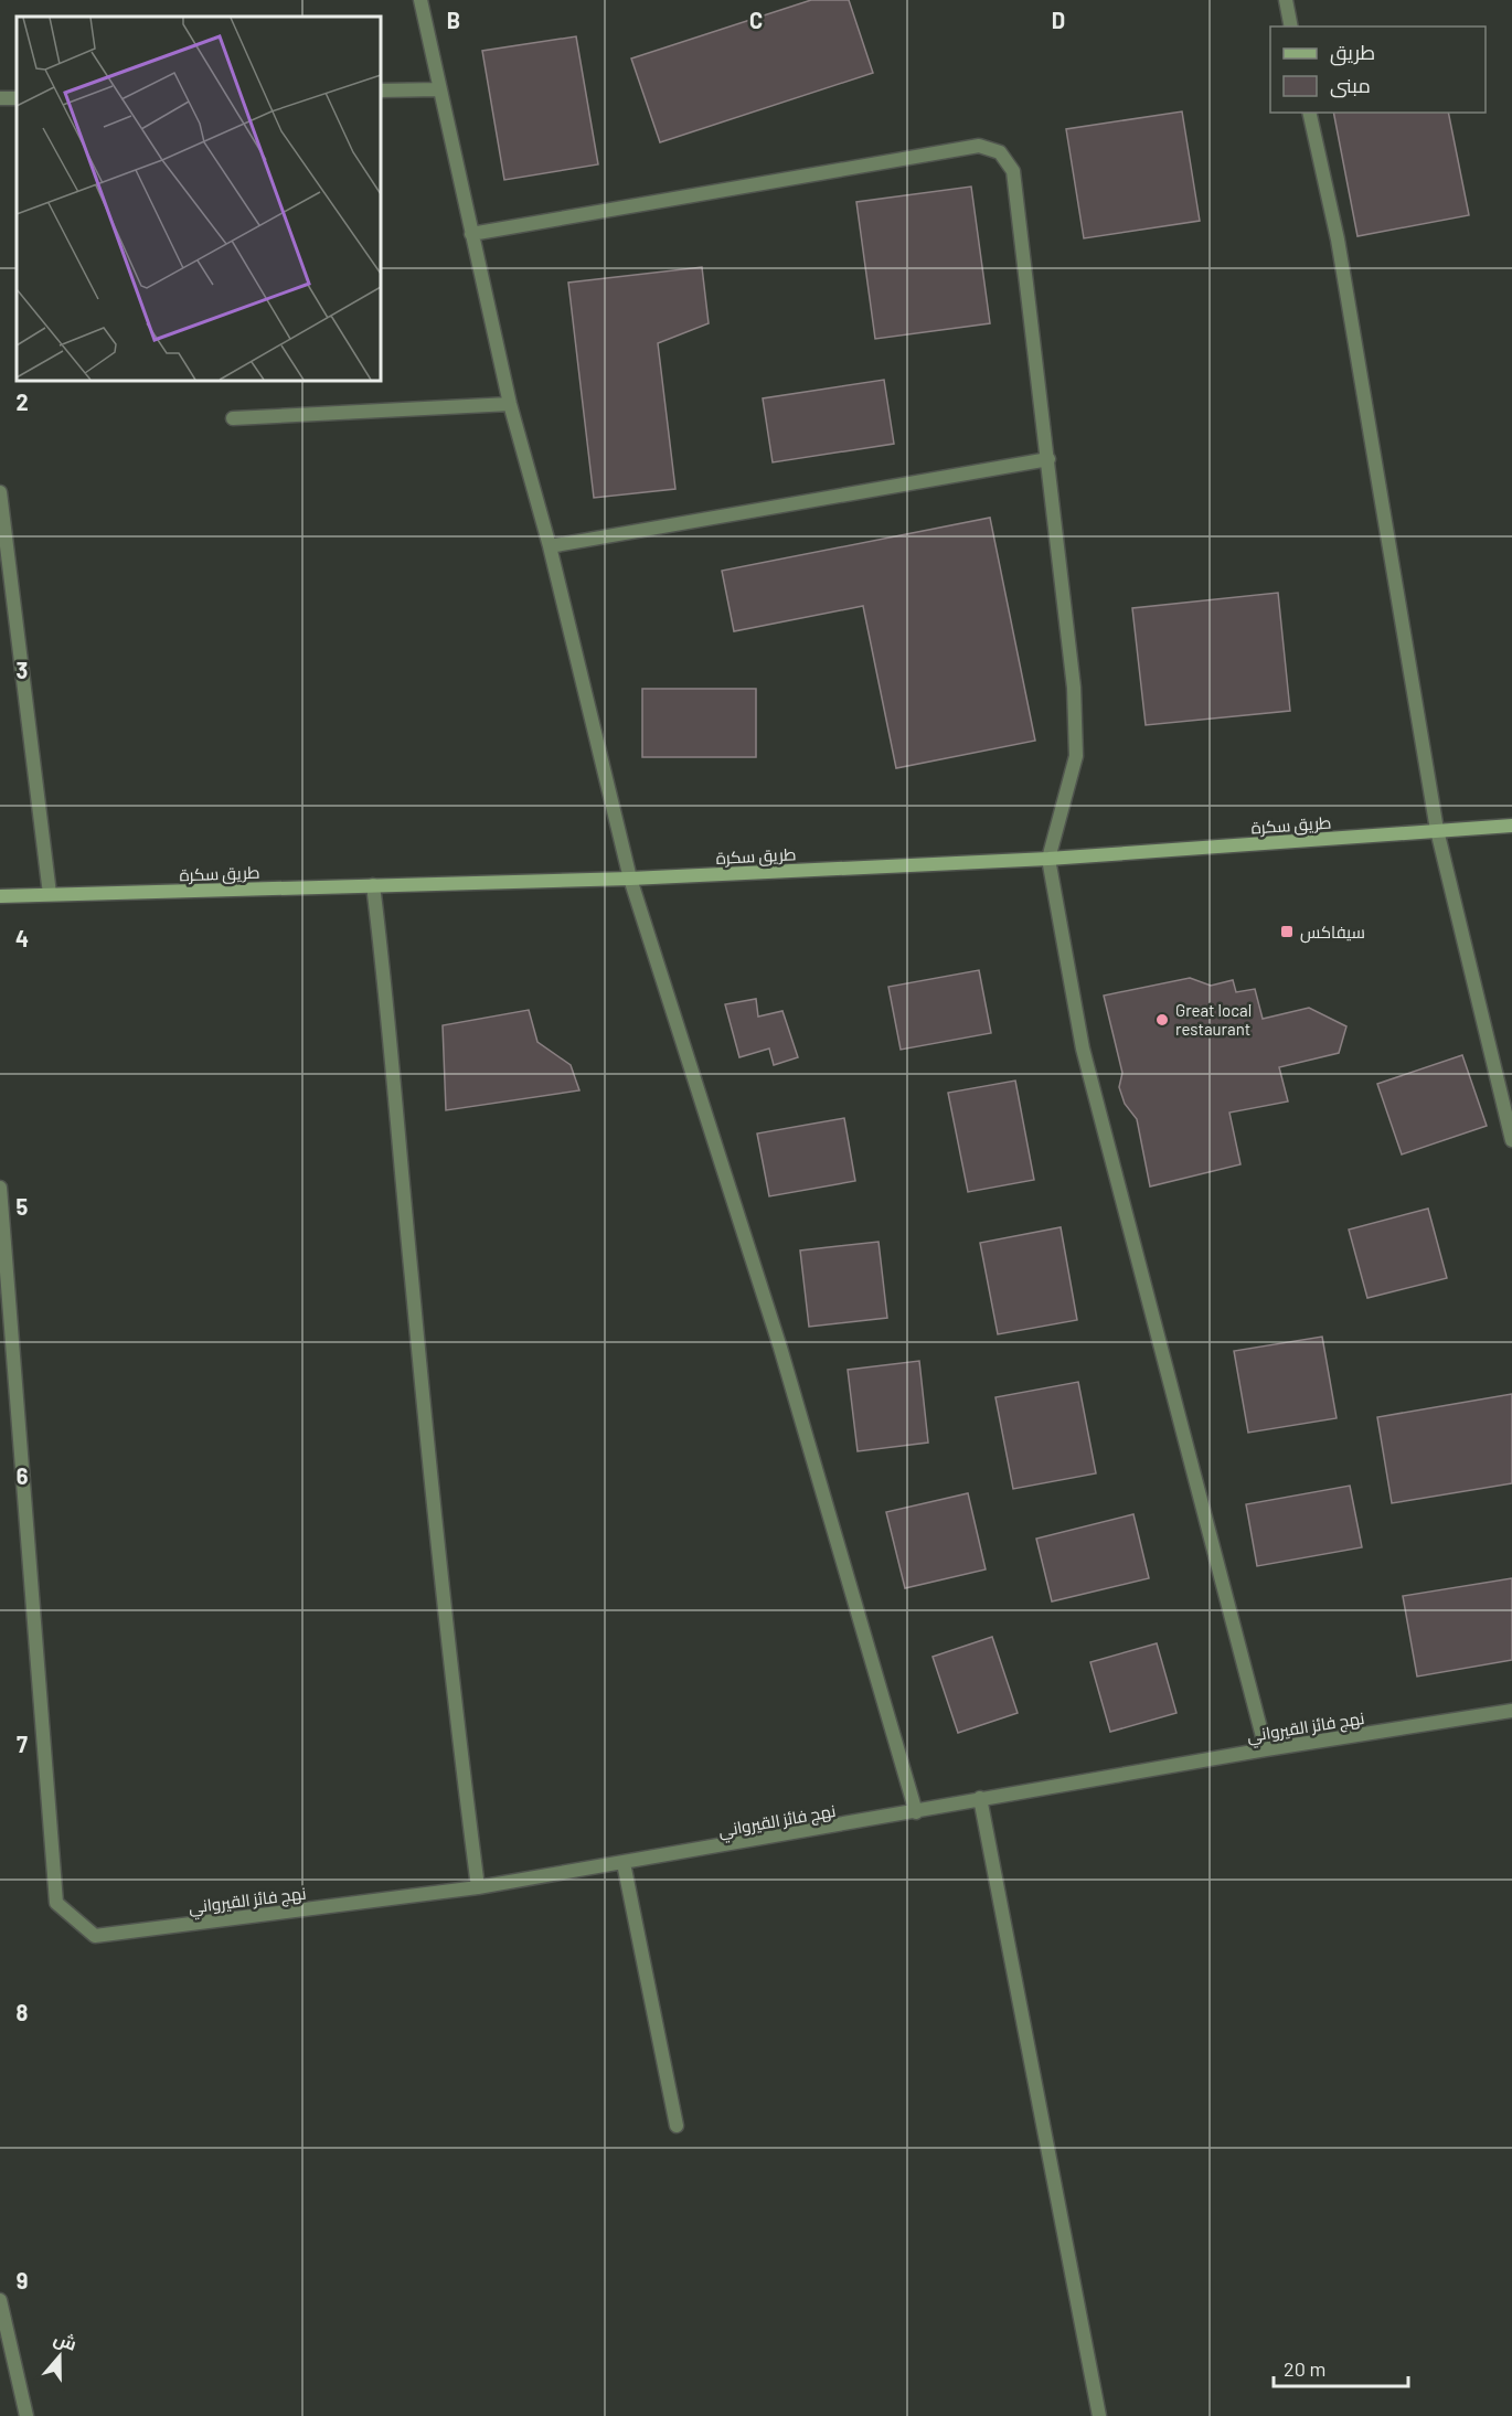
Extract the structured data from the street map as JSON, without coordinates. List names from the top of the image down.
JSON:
{
  "streets": {
    "main road": ["طريق سكرة"],
    "street": ["نهج فائز القيرواني"]
  },
  "places": {
    "transit": ["سيفاكس"],
    "other": ["Great local restaurant"]
  },
  "legend": ["طريق", "مبنى"],
  "scale_bar": "20 m",
  "north": "top",
  "grid": {
    "columns": ["B", "C", "D"],
    "rows": [
      "2",
      "3",
      "4",
      "5",
      "6",
      "7",
      "8",
      "9"
    ]
  }
}
